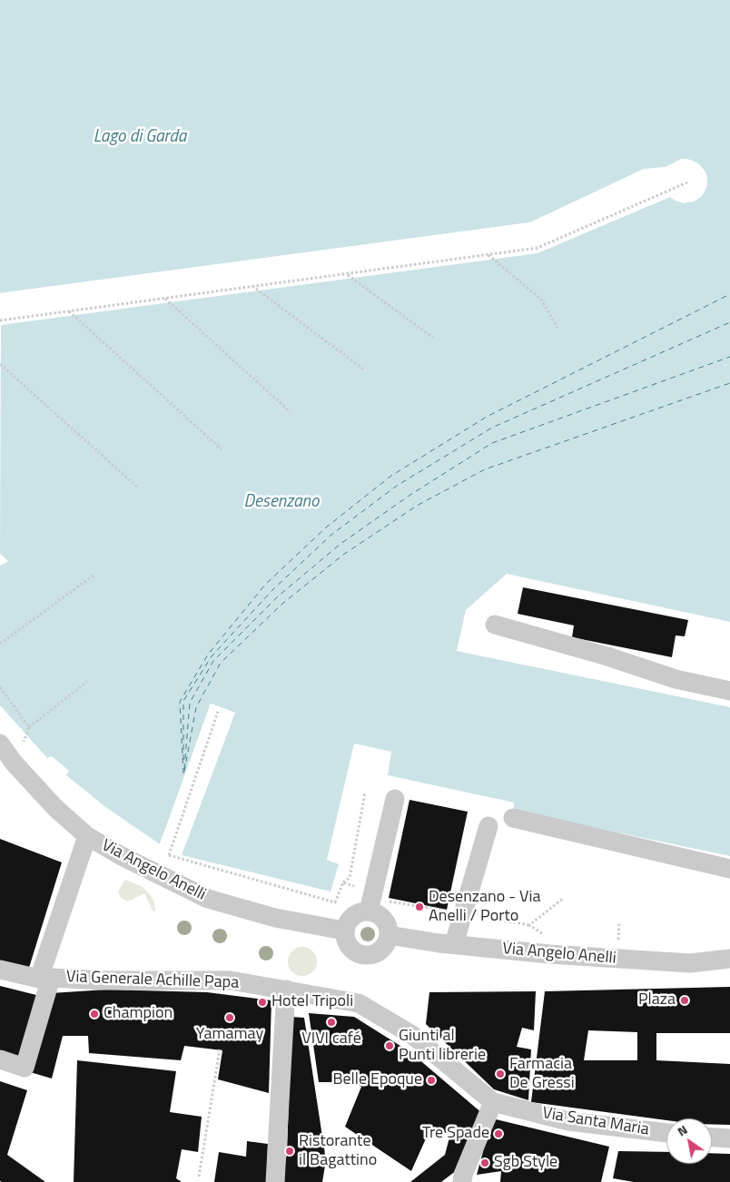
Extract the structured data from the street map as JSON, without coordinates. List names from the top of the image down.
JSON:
{
  "streets": {
    "street": ["Via Angelo Anelli", "Via Generale Achille Papa", "Via Santa Maria"]
  },
  "crossings": [
    ["Via Generale Achille Papa", "Via Santa Maria"]
  ],
  "water": ["Lago di Garda", "Desenzano"],
  "places": [
    "Desenzano - Via Anelli / Porto",
    "Plaza",
    "Hotel Tripoli",
    "Champion",
    "Yamamay",
    "VIVI café",
    "Giunti al Punti librerie",
    "Farmacia De Gressi",
    "Belle Epoque",
    "Tre Spade",
    "Ristorante il Bagattino",
    "Sgb Style"
  ],
  "north": "top left"
}
